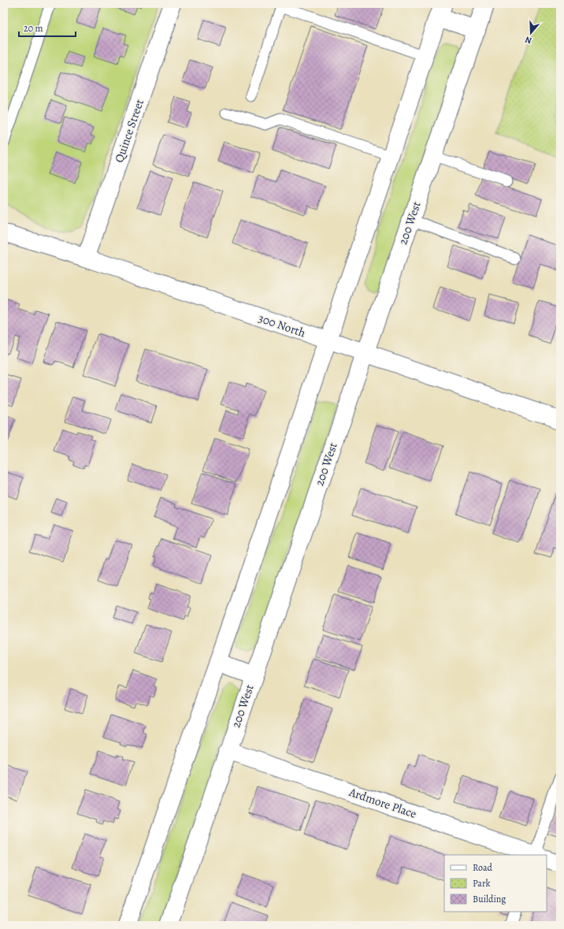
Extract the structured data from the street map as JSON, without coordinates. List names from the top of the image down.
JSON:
{
  "streets": {
    "street": [
      "Quince Street",
      "200 West",
      "300 North",
      "Ardmore Place"
    ]
  },
  "crossings": [
    ["Quince Street", "300 North"],
    ["200 West", "300 North"],
    ["200 West", "Ardmore Place"]
  ],
  "legend": ["Road", "Park", "Building"],
  "scale_bar": "20 m",
  "north": "bottom"
}
